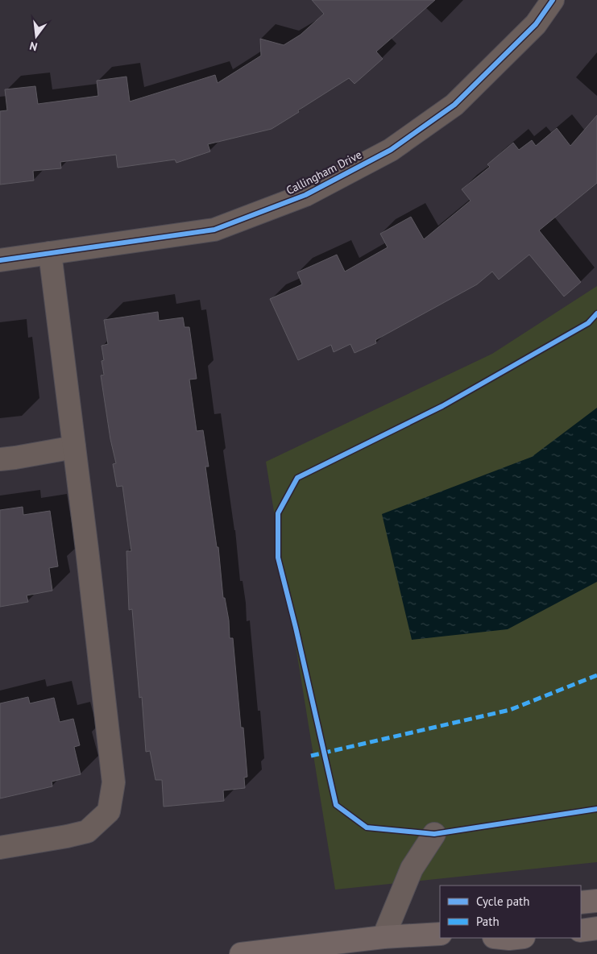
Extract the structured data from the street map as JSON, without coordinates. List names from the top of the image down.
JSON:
{
  "streets": {
    "street": ["Callingham Drive"]
  },
  "legend": ["Cycle path", "Path"],
  "north": "bottom"
}
